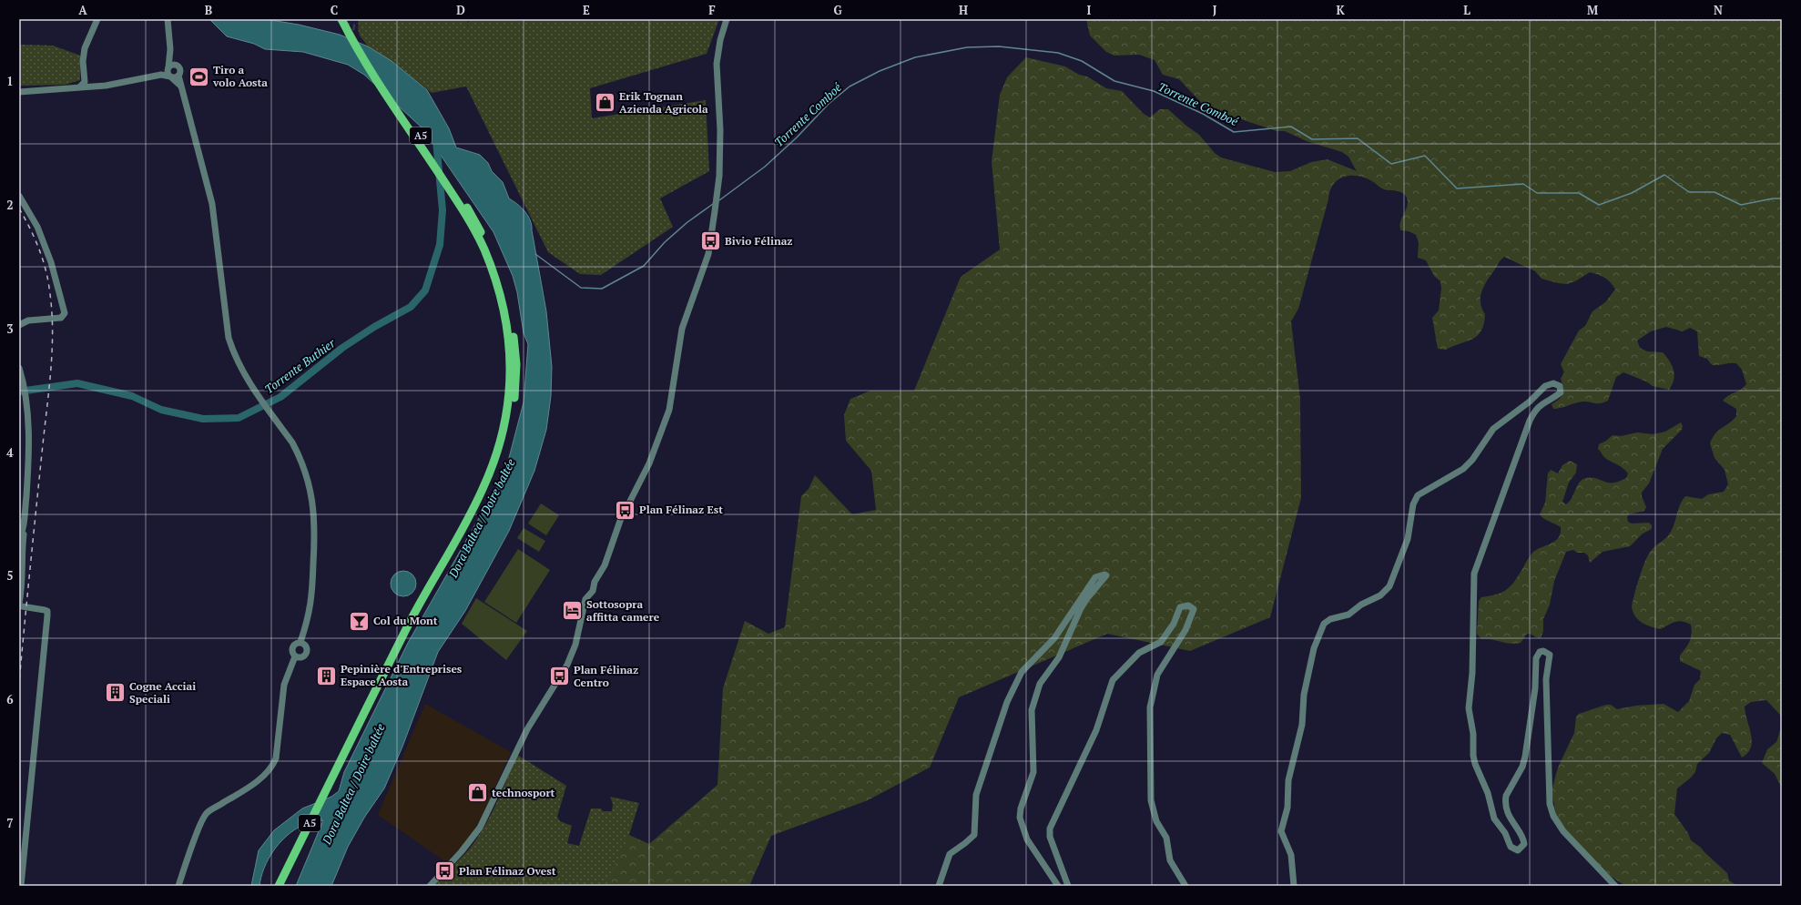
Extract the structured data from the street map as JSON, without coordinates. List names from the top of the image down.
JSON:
{
  "streets": {
    "highway": ["A5"]
  },
  "water": ["Torrente Comboé", "Torrente Buthier", "Dora Baltea / Doire baltée"],
  "places": {
    "sports": ["Tiro a volo Aosta"],
    "shop": ["Erik Tognan Azienda Agricola", "technosport"],
    "bus stop": [
      "Bivio Félinaz",
      "Plan Félinaz Est",
      "Plan Félinaz Centro",
      "Plan Félinaz Ovest"
    ],
    "hotel": ["Sottosopra affitta camere"],
    "bar": ["Col du Mont"],
    "building": ["Pepinière d'Entreprises Espace Aosta", "Cogne Acciai Speciali"]
  },
  "grid": {
    "columns": [
      "A",
      "B",
      "C",
      "D",
      "E",
      "F",
      "G",
      "H",
      "I",
      "J",
      "K",
      "L",
      "M",
      "N"
    ],
    "rows": [
      "1",
      "2",
      "3",
      "4",
      "5",
      "6",
      "7"
    ]
  }
}
